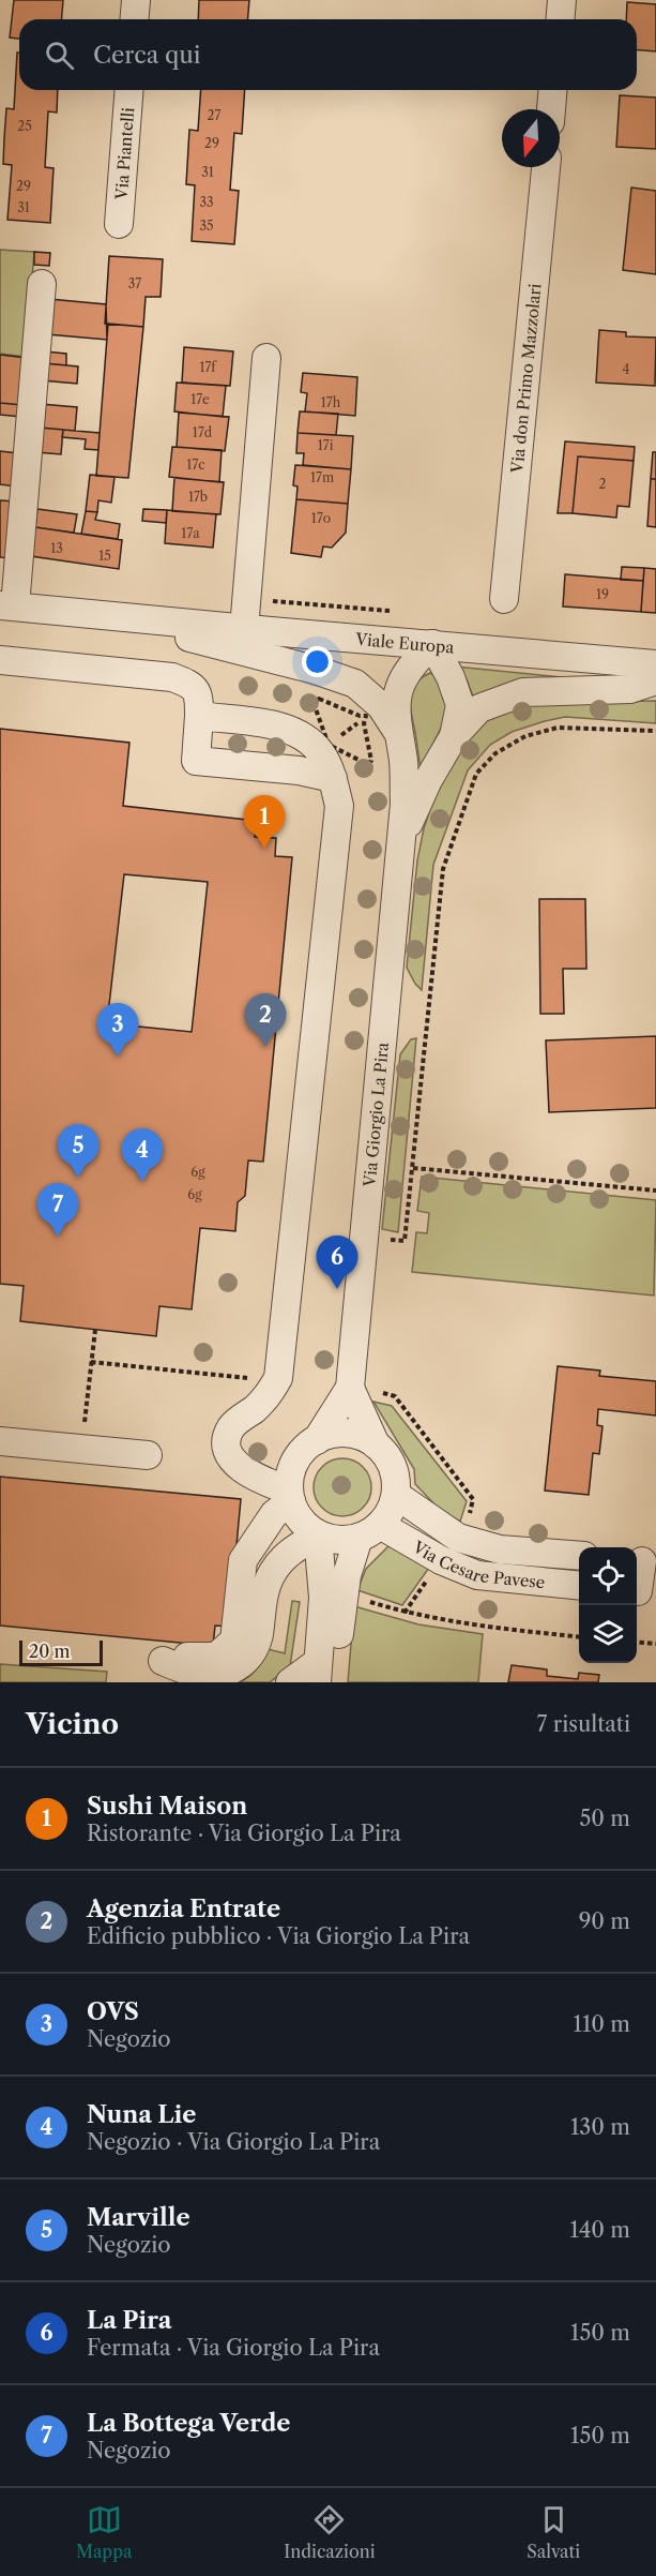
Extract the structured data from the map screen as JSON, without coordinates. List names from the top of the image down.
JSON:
{
  "streets": {
    "street": [
      "Via Piantelli",
      "Via don Primo Mazzolari",
      "Viale Europa",
      "Via Giorgio La Pira",
      "Via Cesare Pavese"
    ]
  },
  "crossings": [
    ["Viale Europa", "Via Giorgio La Pira"],
    ["Via Giorgio La Pira", "Via Cesare Pavese"]
  ],
  "house_numbers": [
    "27",
    "25",
    "29",
    "31",
    "29",
    "33",
    "31",
    "35",
    "37",
    "17f",
    "4",
    "17e",
    "17h",
    "17d",
    "17i",
    "17c",
    "17m",
    "2",
    "17b",
    "17o",
    "17a",
    "13",
    "15",
    "19",
    "6g",
    "6g"
  ],
  "scale_bar": "20 m",
  "north": "bottom",
  "page": {
    "search": "Cerca qui",
    "pins": [
      "1",
      "2",
      "3",
      "5",
      "4",
      "7",
      "6"
    ],
    "scale": "20 m",
    "heading": ["Vicino", "7 risultati"],
    "list": [
      {
        "mark": "1",
        "name": "Sushi Maison",
        "note": "Ristorante · Via Giorgio La Pira",
        "value": "50 m"
      },
      {
        "mark": "2",
        "name": "Agenzia Entrate",
        "note": "Edificio pubblico · Via Giorgio La Pira",
        "value": "90 m"
      },
      {
        "mark": "3",
        "name": "OVS",
        "note": "Negozio",
        "value": "110 m"
      },
      {
        "mark": "4",
        "name": "Nuna Lie",
        "note": "Negozio · Via Giorgio La Pira",
        "value": "130 m"
      },
      {
        "mark": "5",
        "name": "Marville",
        "note": "Negozio",
        "value": "140 m"
      },
      {
        "mark": "6",
        "name": "La Pira",
        "note": "Fermata · Via Giorgio La Pira",
        "value": "150 m"
      },
      {
        "mark": "7",
        "name": "La Bottega Verde",
        "note": "Negozio",
        "value": "150 m"
      }
    ],
    "nav": ["Mappa", "Indicazioni", "Salvati"]
  }
}
